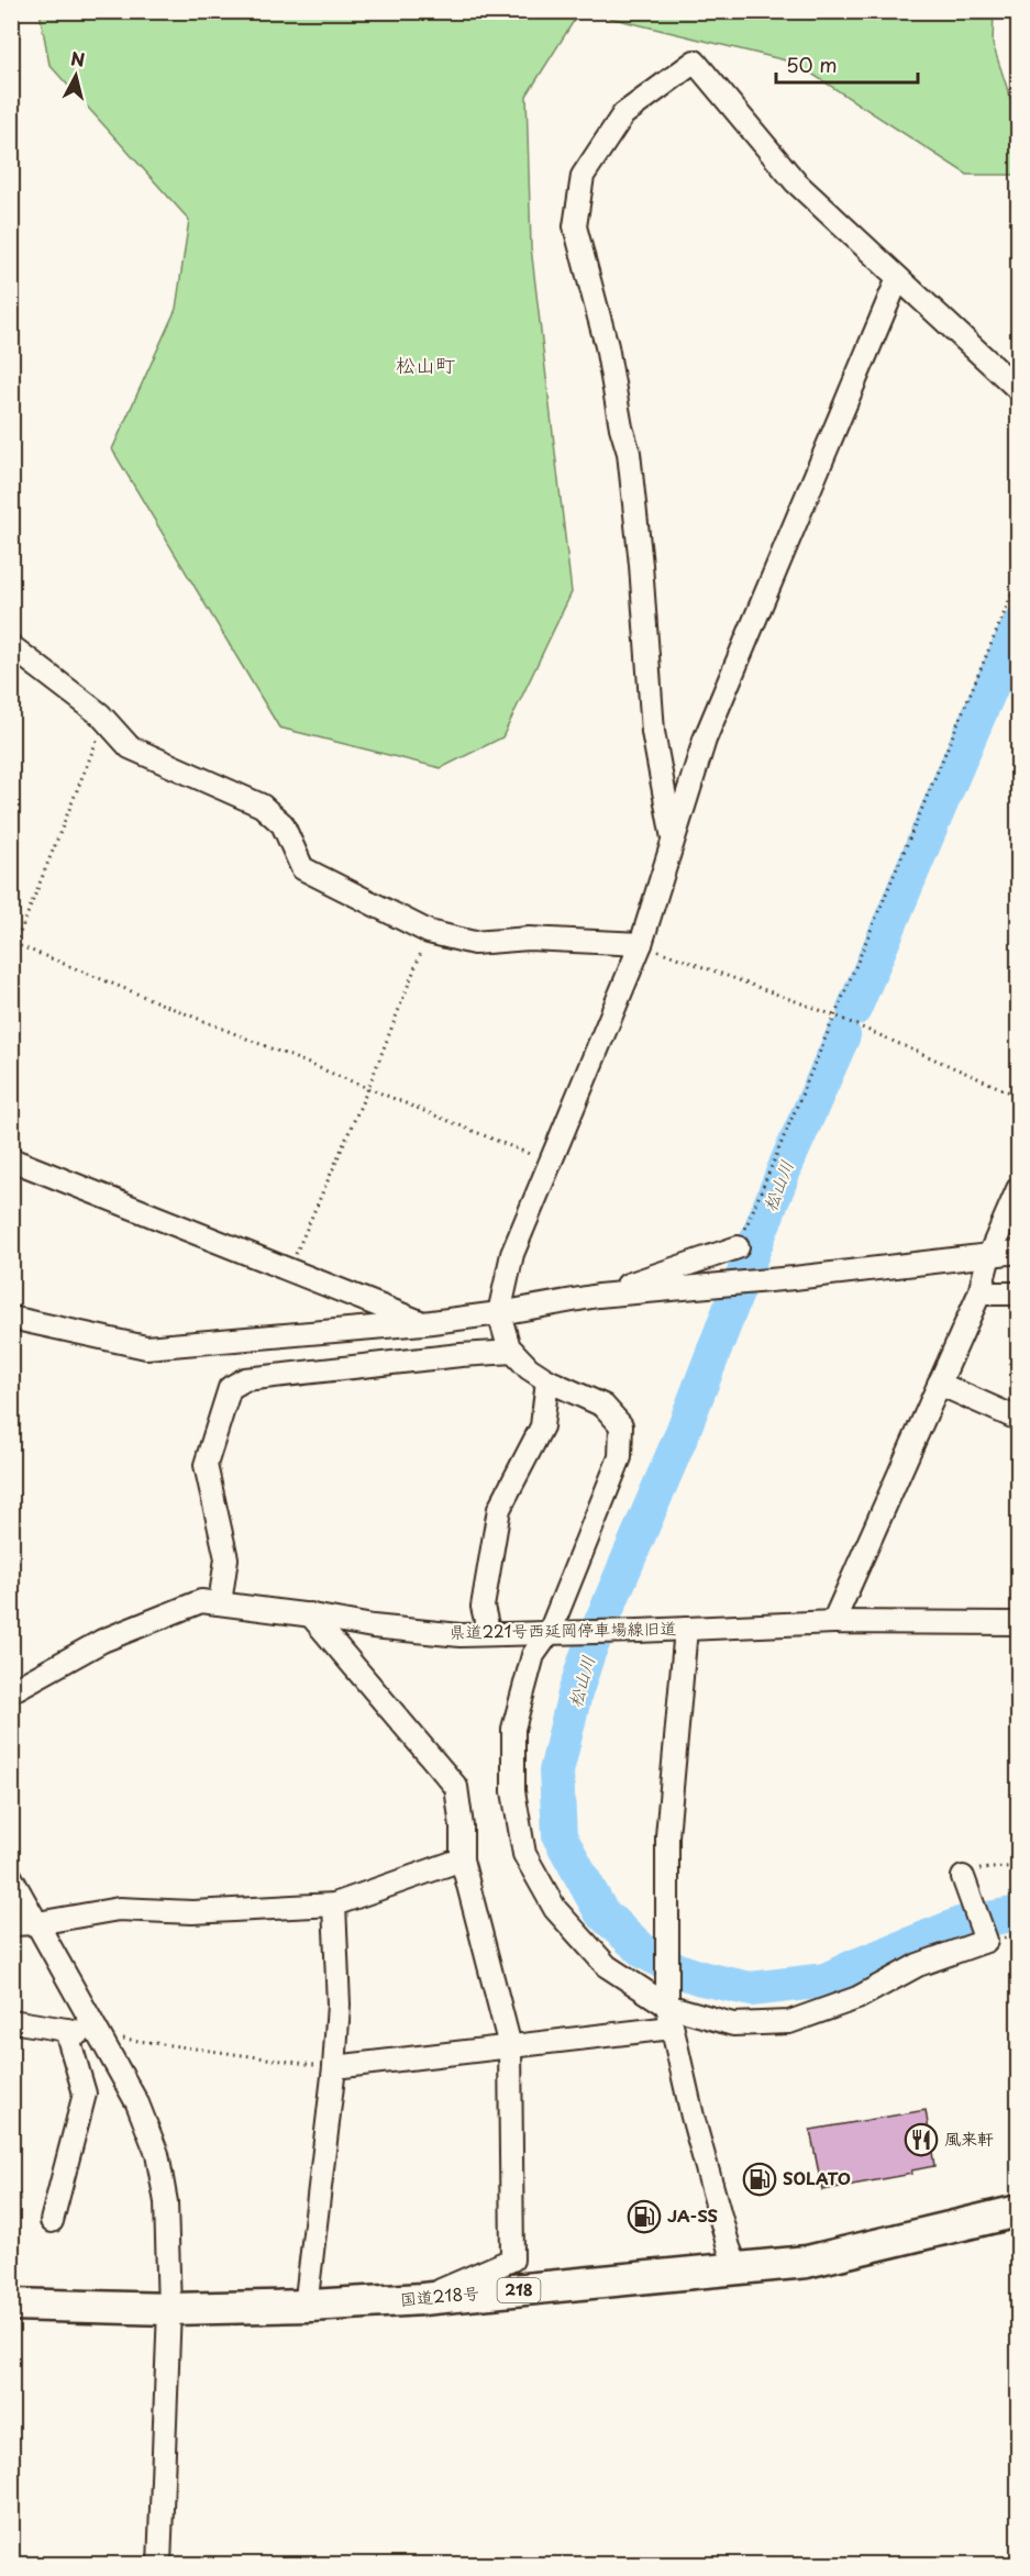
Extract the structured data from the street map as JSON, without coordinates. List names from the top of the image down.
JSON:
{
  "streets": {
    "highway": ["218", "国道218号"],
    "street": ["県道221号西延岡停車場線旧道"]
  },
  "districts": ["松山町"],
  "water": ["松山川"],
  "places": {
    "restaurant": ["風来軒"],
    "fuel station": ["SOLATO", "JA-SS"]
  },
  "scale_bar": "50 m",
  "north": "top"
}
